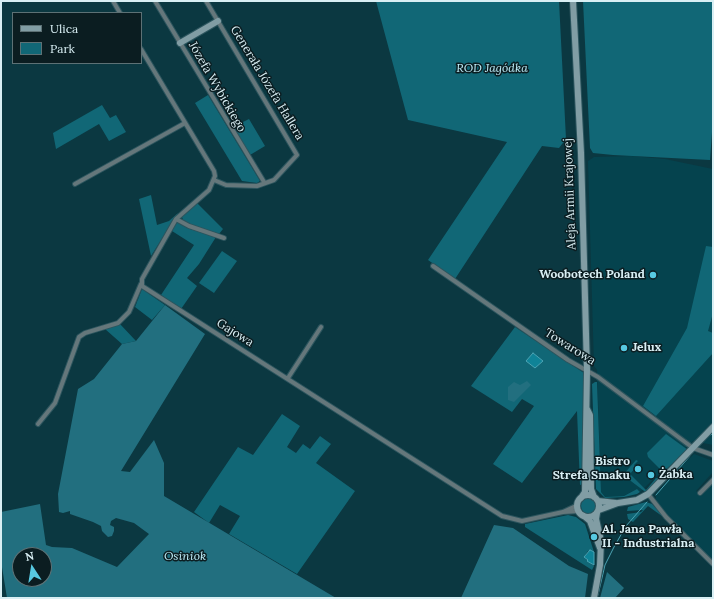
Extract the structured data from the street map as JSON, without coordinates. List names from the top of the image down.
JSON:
{
  "streets": {
    "street": [
      "Generała Józefa Hallera",
      "Józefa Wybickiego",
      "Aleja Armii Krajowej",
      "Gajowa",
      "Towarowa"
    ]
  },
  "crossings": [
    ["Generała Józefa Hallera", "Józefa Wybickiego"],
    ["Aleja Armii Krajowej", "Gajowa"],
    ["Aleja Armii Krajowej", "Towarowa"]
  ],
  "parks": ["ROD Jagódka", "Osiniok"],
  "places": [
    "Woobotech Poland",
    "Jelux",
    "Bistro Strefa Smaku",
    "Żabka",
    "Al. Jana Pawła II - Industrialna"
  ],
  "legend": ["Ulica", "Park"],
  "north": "top"
}
